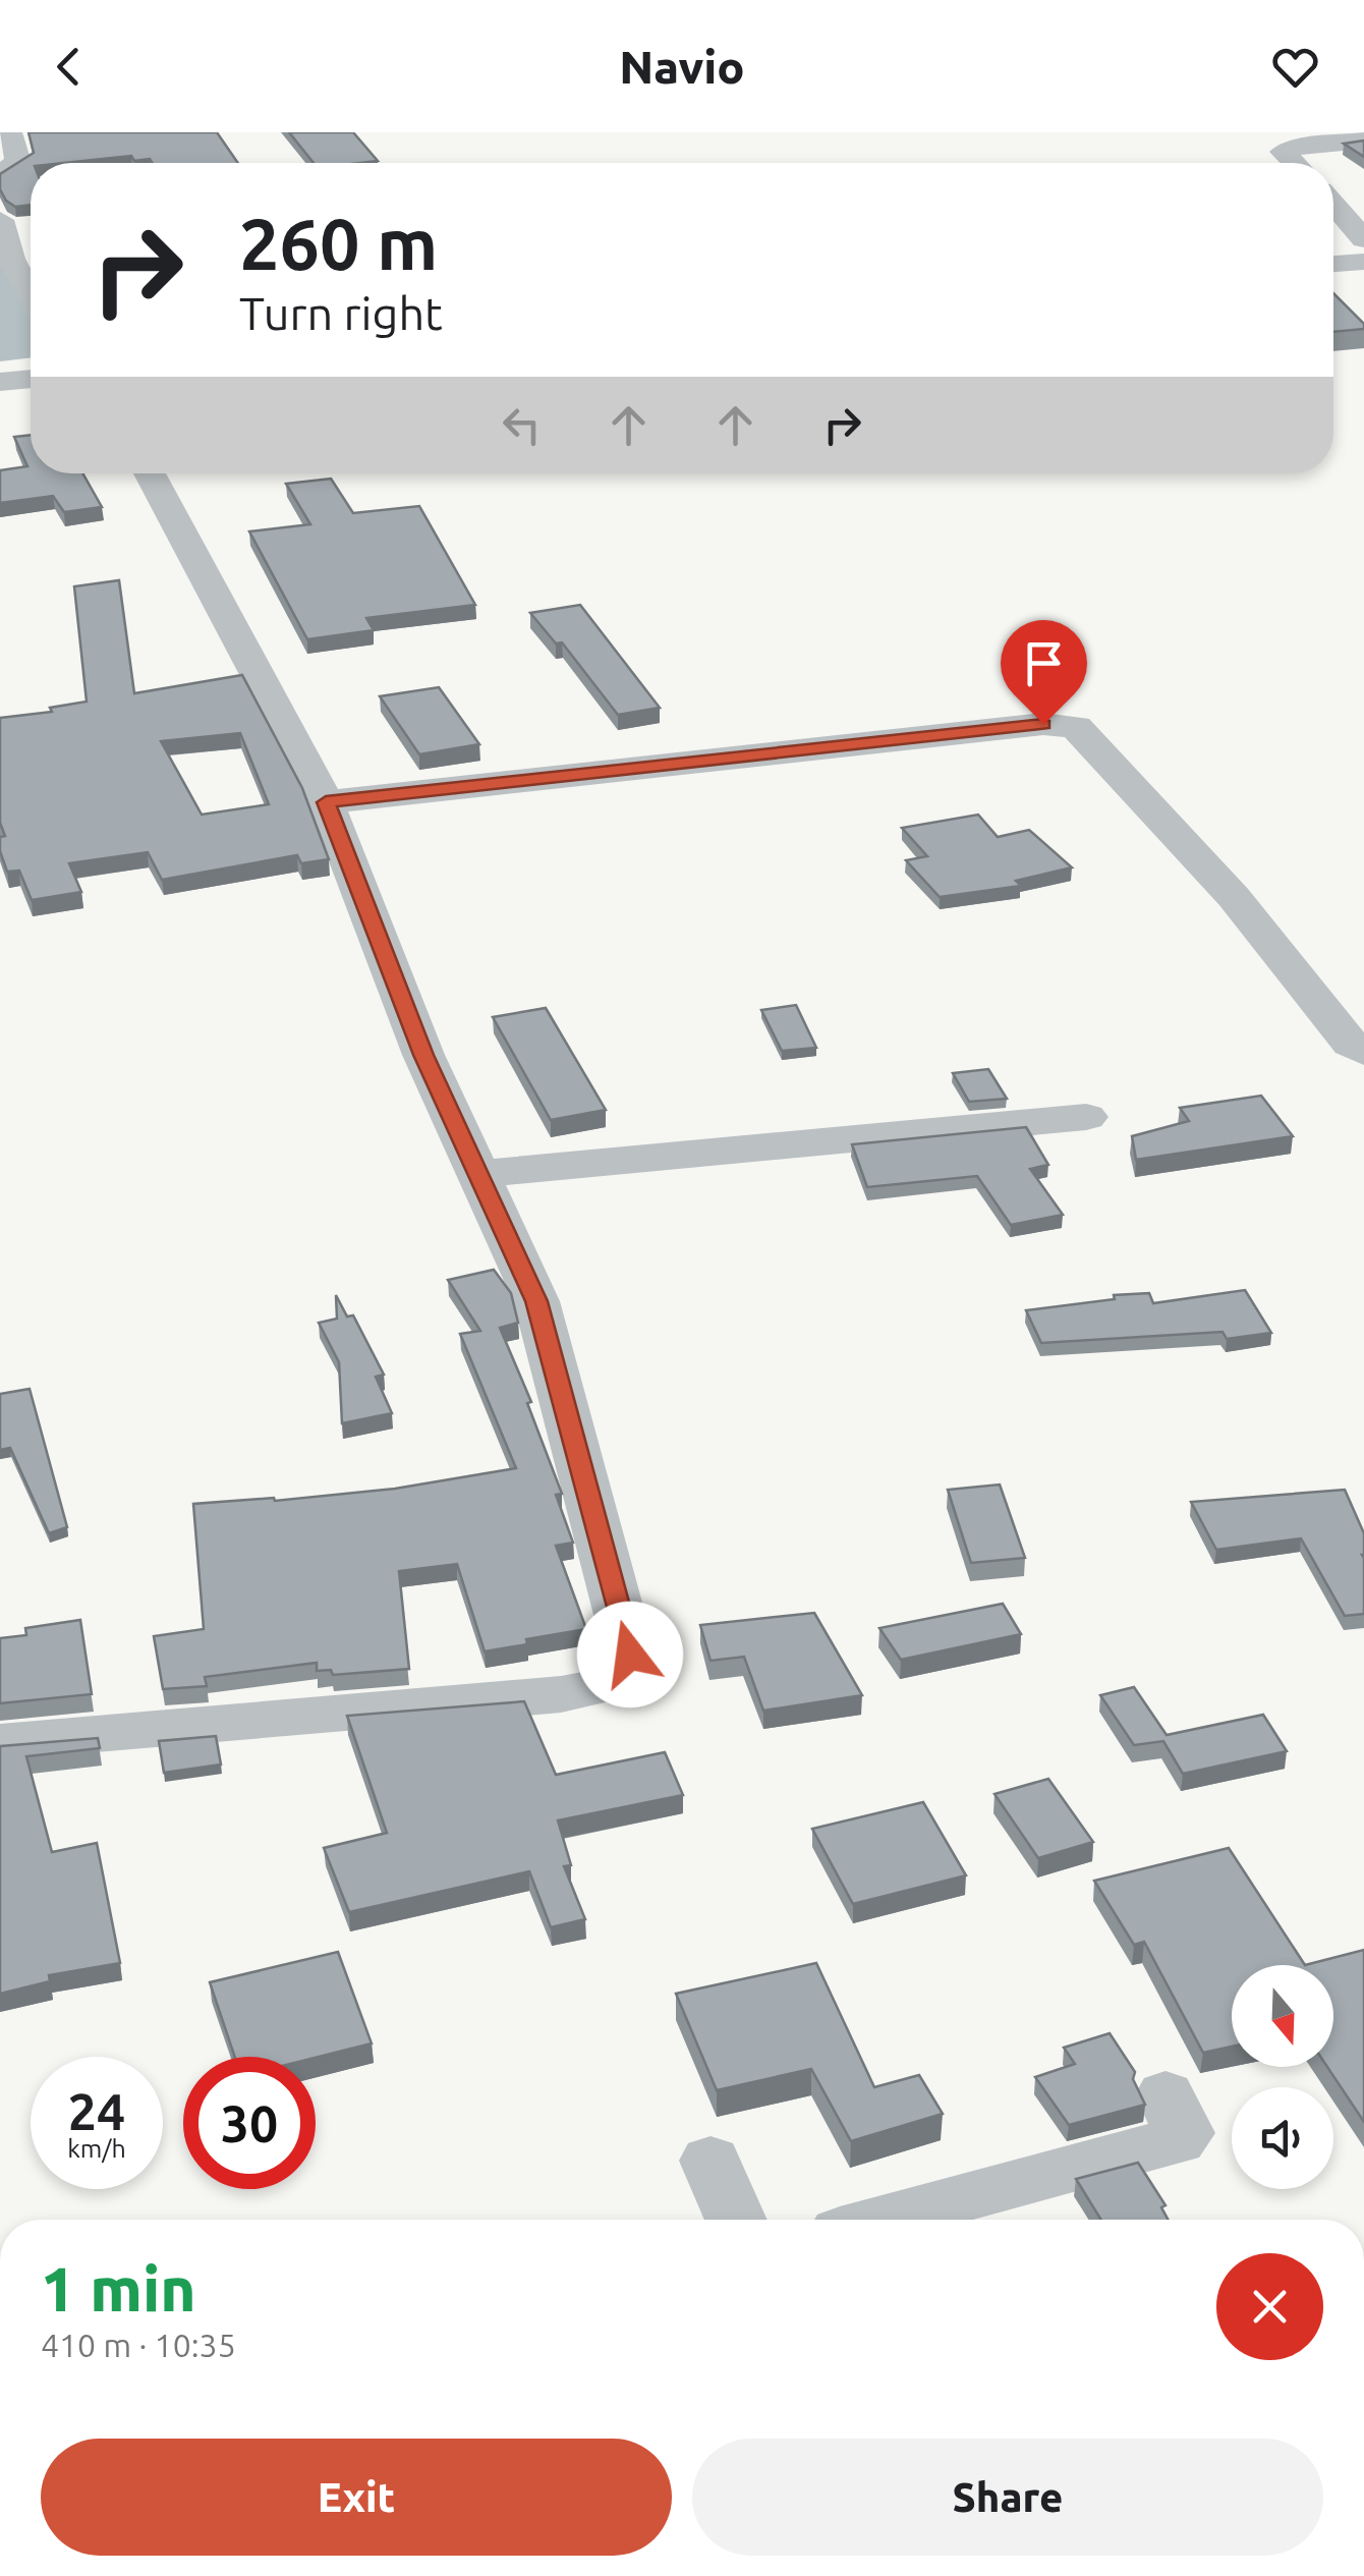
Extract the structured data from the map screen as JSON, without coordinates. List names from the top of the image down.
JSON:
{
  "north": "bottom",
  "page": {
    "header": "Navio",
    "turn": ["260 m", "Turn right"],
    "speed": "24 km/h",
    "limit": "30",
    "heading": ["1 min", "410 m · 10:35"],
    "buttons": ["Exit", "Share"]
  }
}
